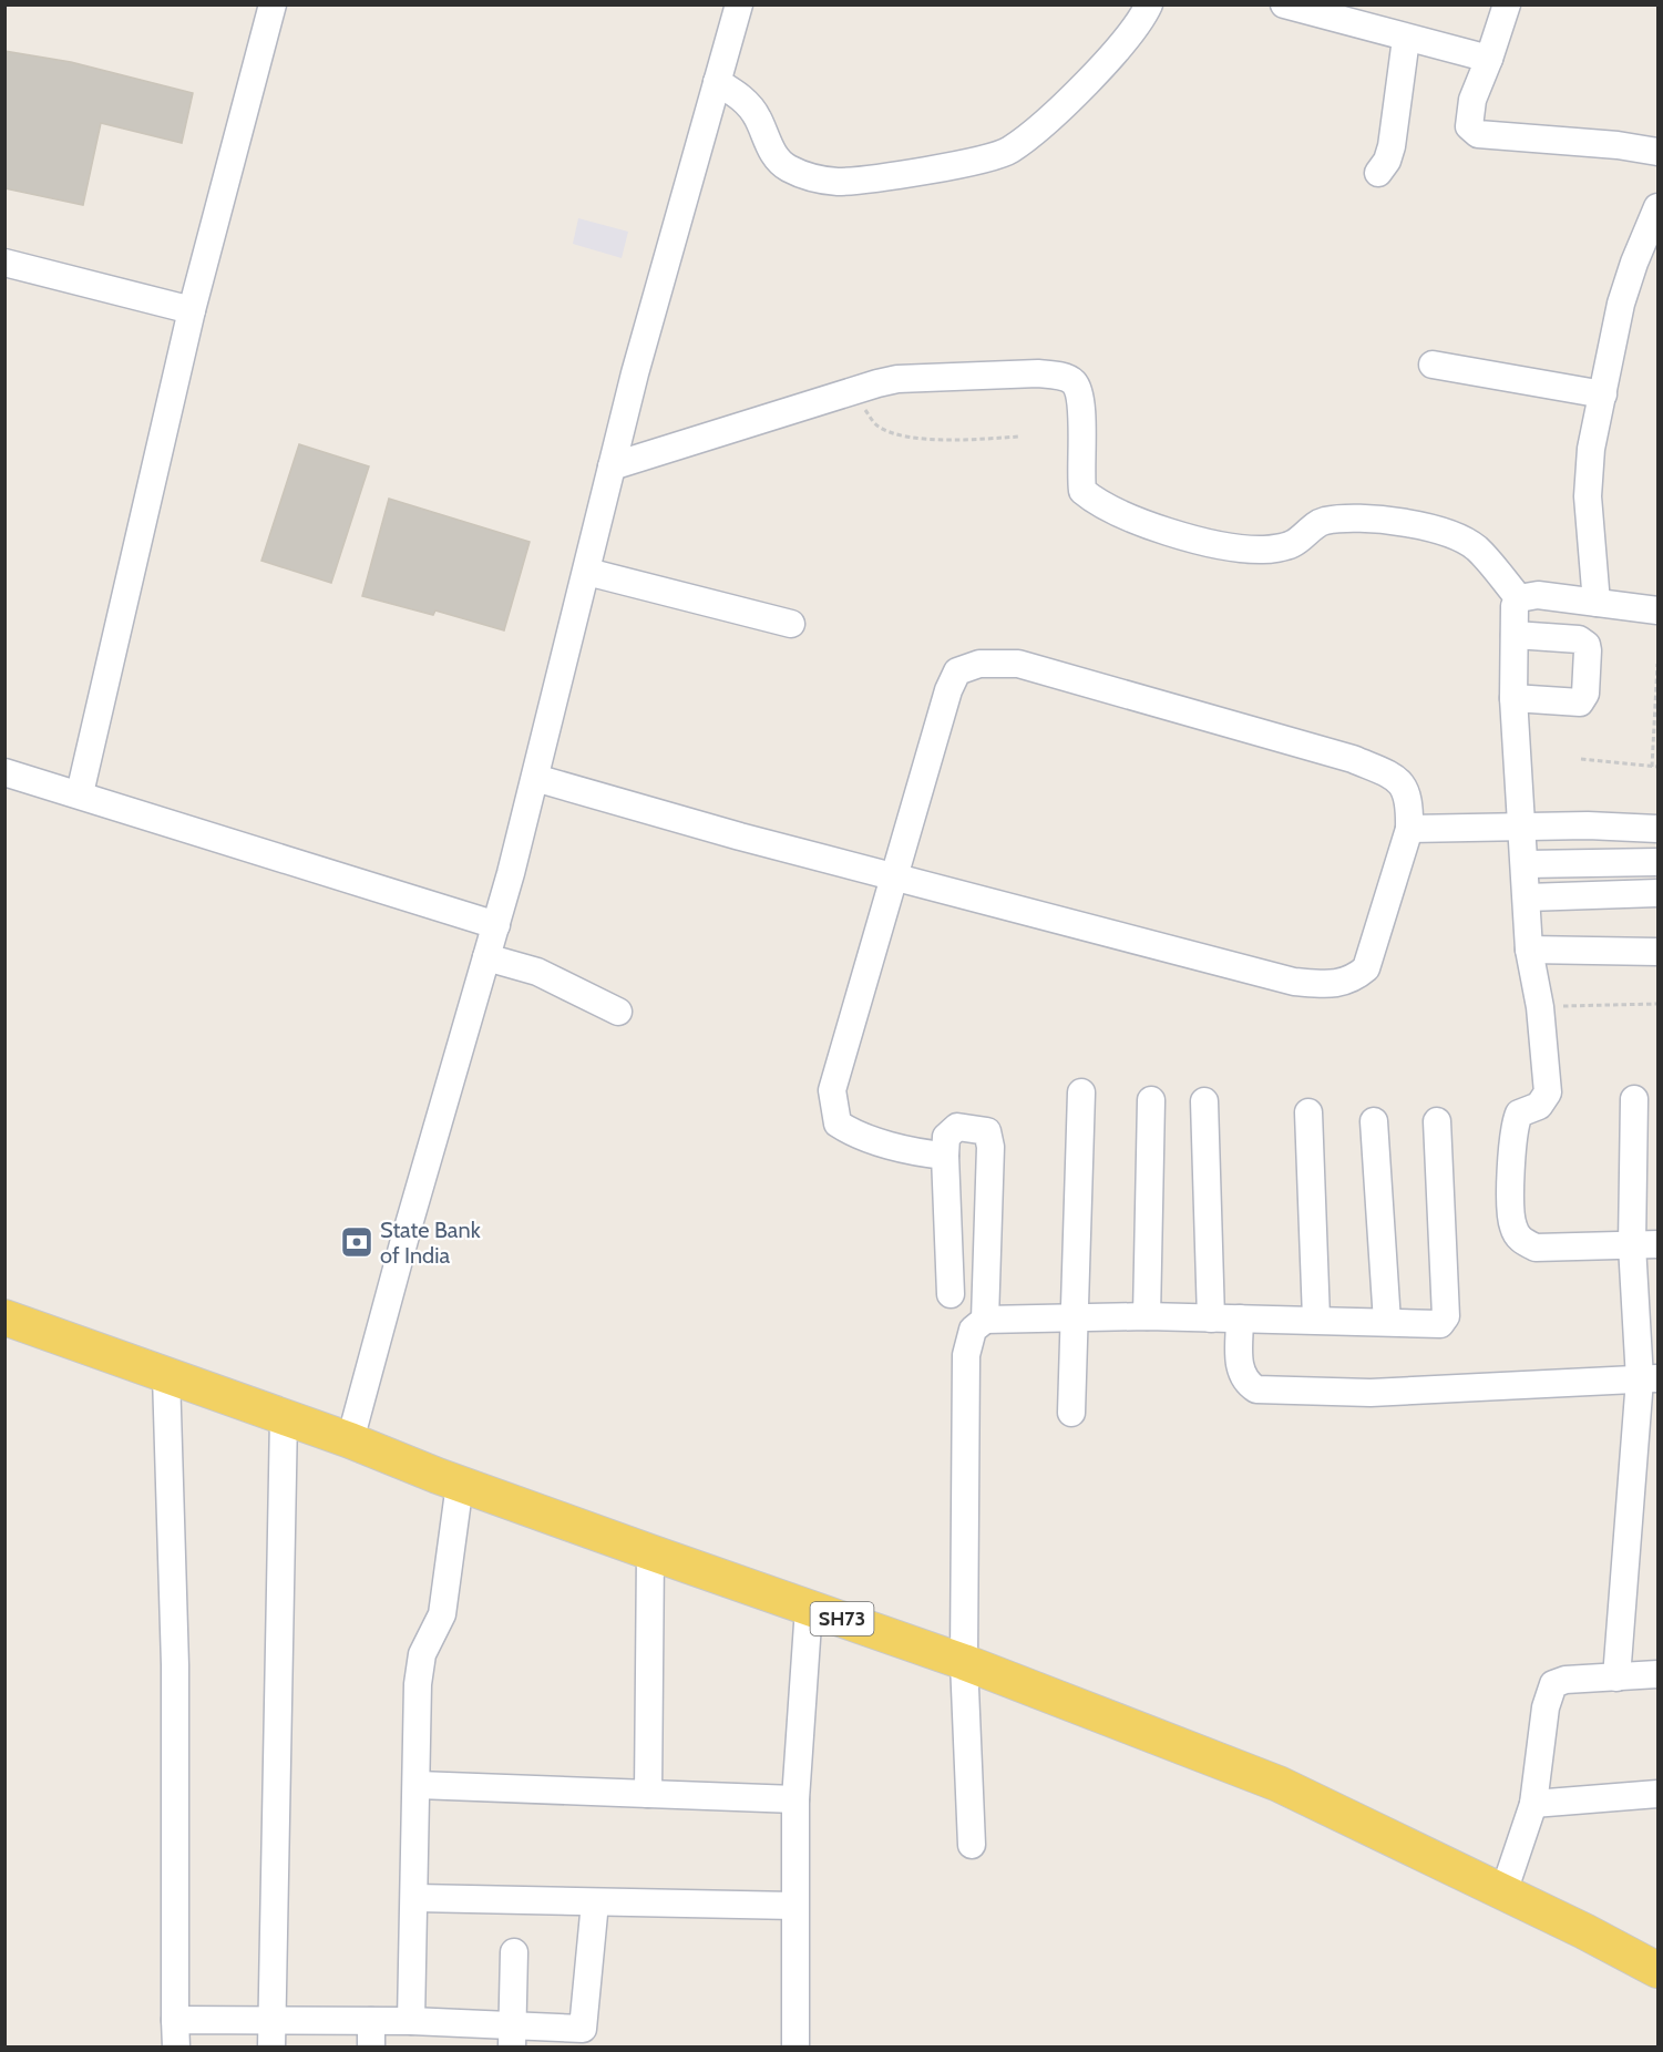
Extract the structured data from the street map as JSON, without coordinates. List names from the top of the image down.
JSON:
{
  "streets": {
    "main road": ["SH73"]
  },
  "places": {
    "bank": ["State Bank of India"]
  }
}
